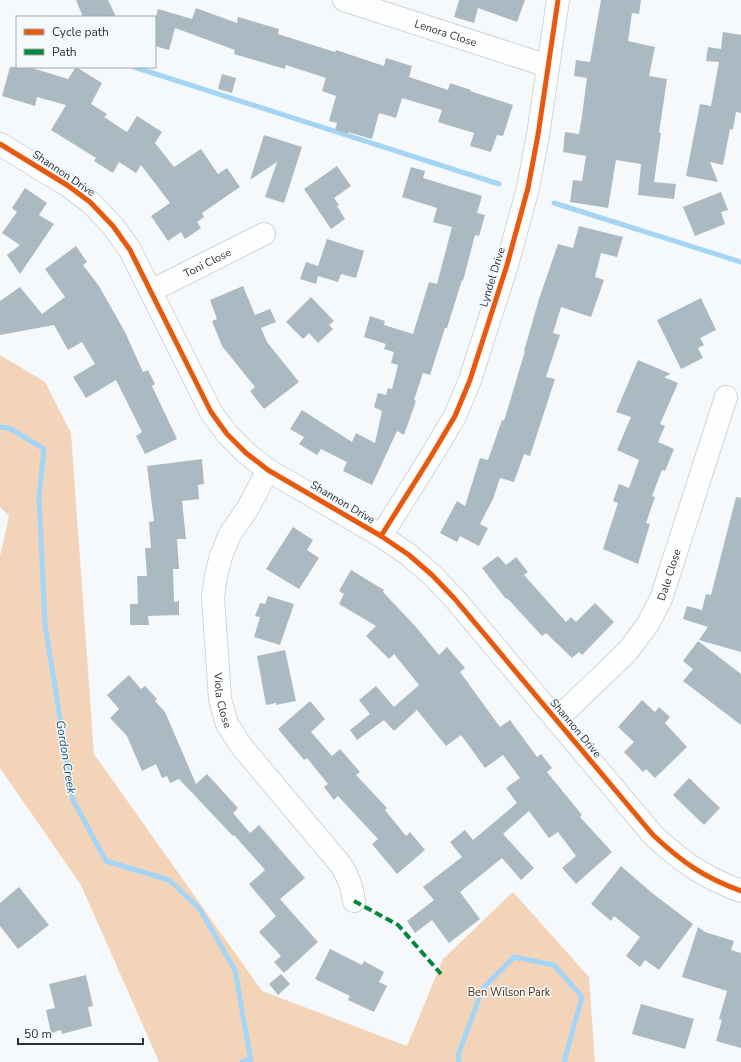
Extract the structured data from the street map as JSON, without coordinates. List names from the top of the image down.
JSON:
{
  "streets": {
    "street": [
      "Lenora Close",
      "Shannon Drive",
      "Toni Close",
      "Lyndel Drive",
      "Dale Close",
      "Viola Close"
    ]
  },
  "crossings": [
    ["Lenora Close", "Lyndel Drive"],
    ["Shannon Drive", "Toni Close"],
    ["Shannon Drive", "Lyndel Drive"],
    ["Shannon Drive", "Dale Close"],
    ["Shannon Drive", "Viola Close"]
  ],
  "water": ["Gordon Creek"],
  "parks": ["Ben Wilson Park"],
  "legend": ["Cycle path", "Path"],
  "scale_bar": "50 m"
}
